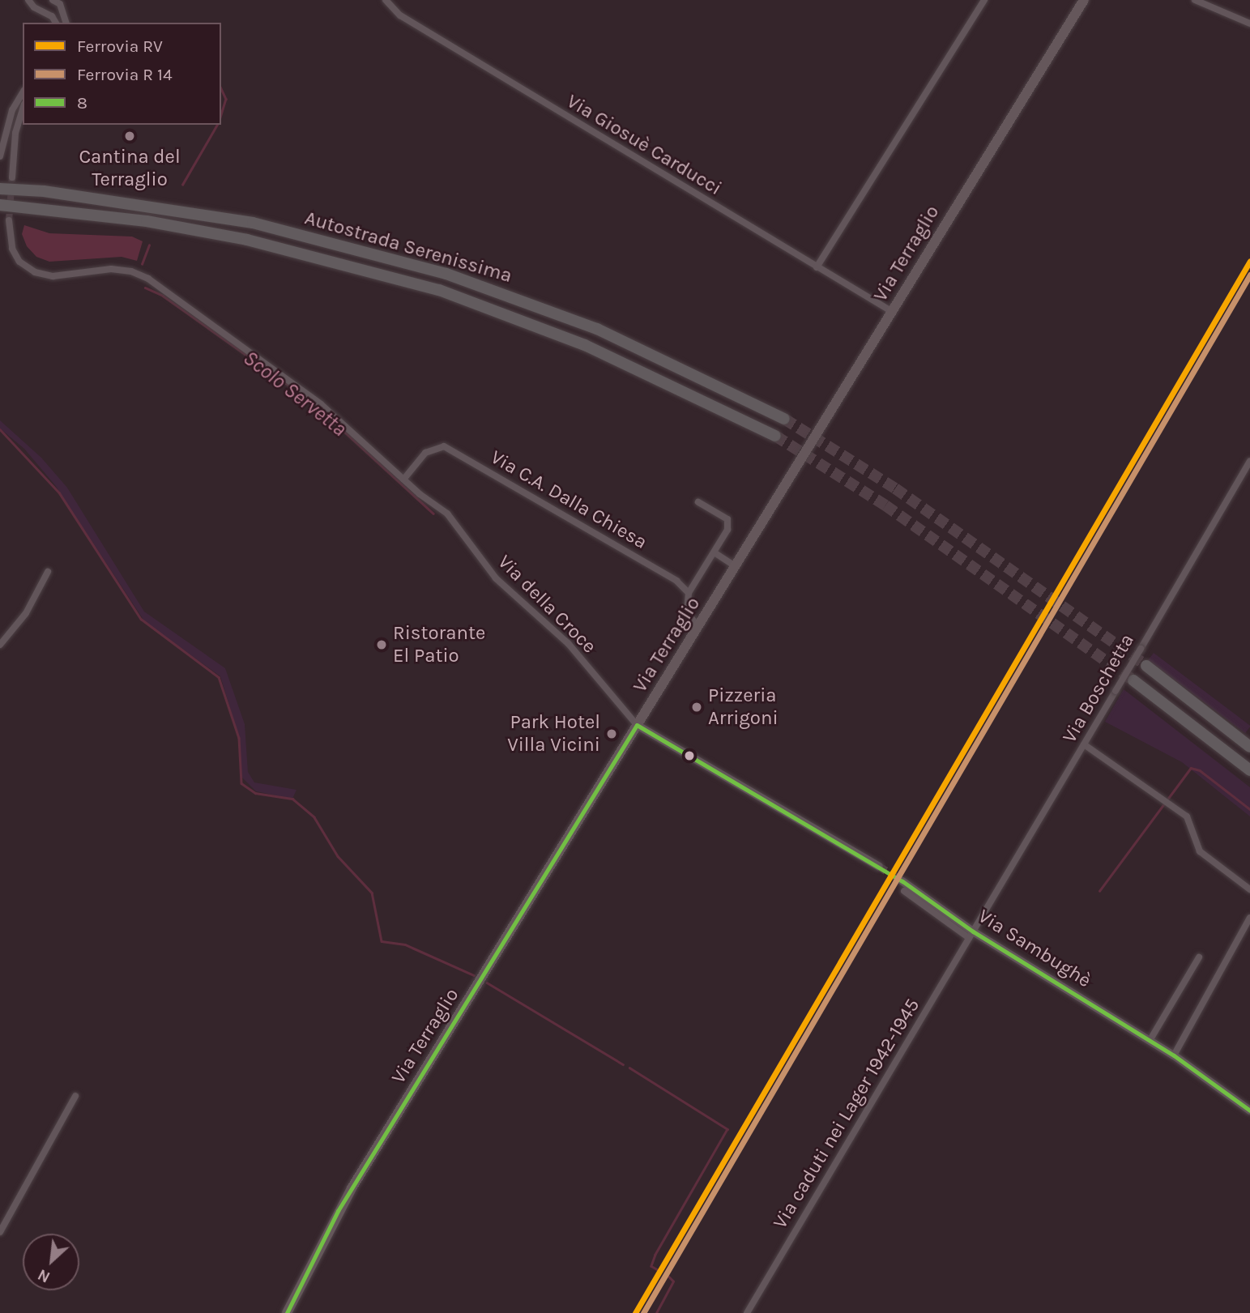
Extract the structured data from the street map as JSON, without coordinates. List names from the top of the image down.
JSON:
{
  "streets": {
    "highway": ["Autostrada Serenissima"],
    "main road": ["Via Terraglio"],
    "street": [
      "Via Giosuè Carducci",
      "Via C.A. Dalla Chiesa",
      "Via della Croce",
      "Via Boschetta",
      "Via Sambughè",
      "Via caduti nei Lager 1942-1945"
    ]
  },
  "crossings": [
    ["Via Giosuè Carducci", "Via Terraglio"],
    ["Via Terraglio", "Via della Croce"],
    ["Via C.A. Dalla Chiesa", "Via della Croce"],
    ["Via Boschetta", "Via Sambughè"],
    ["Via Boschetta", "Via caduti nei Lager 1942-1945"],
    ["Via Sambughè", "Via caduti nei Lager 1942-1945"]
  ],
  "water": ["Scolo Servetta"],
  "places": [
    "Cantina del Terraglio",
    "Ristorante El Patio",
    "Pizzeria Arrigoni",
    "Park Hotel Villa Vicini"
  ],
  "lines": ["rail line RV", "transit line 8"],
  "legend": ["Ferrovia RV", "Ferrovia R 14", "8"],
  "north": "bottom left"
}
